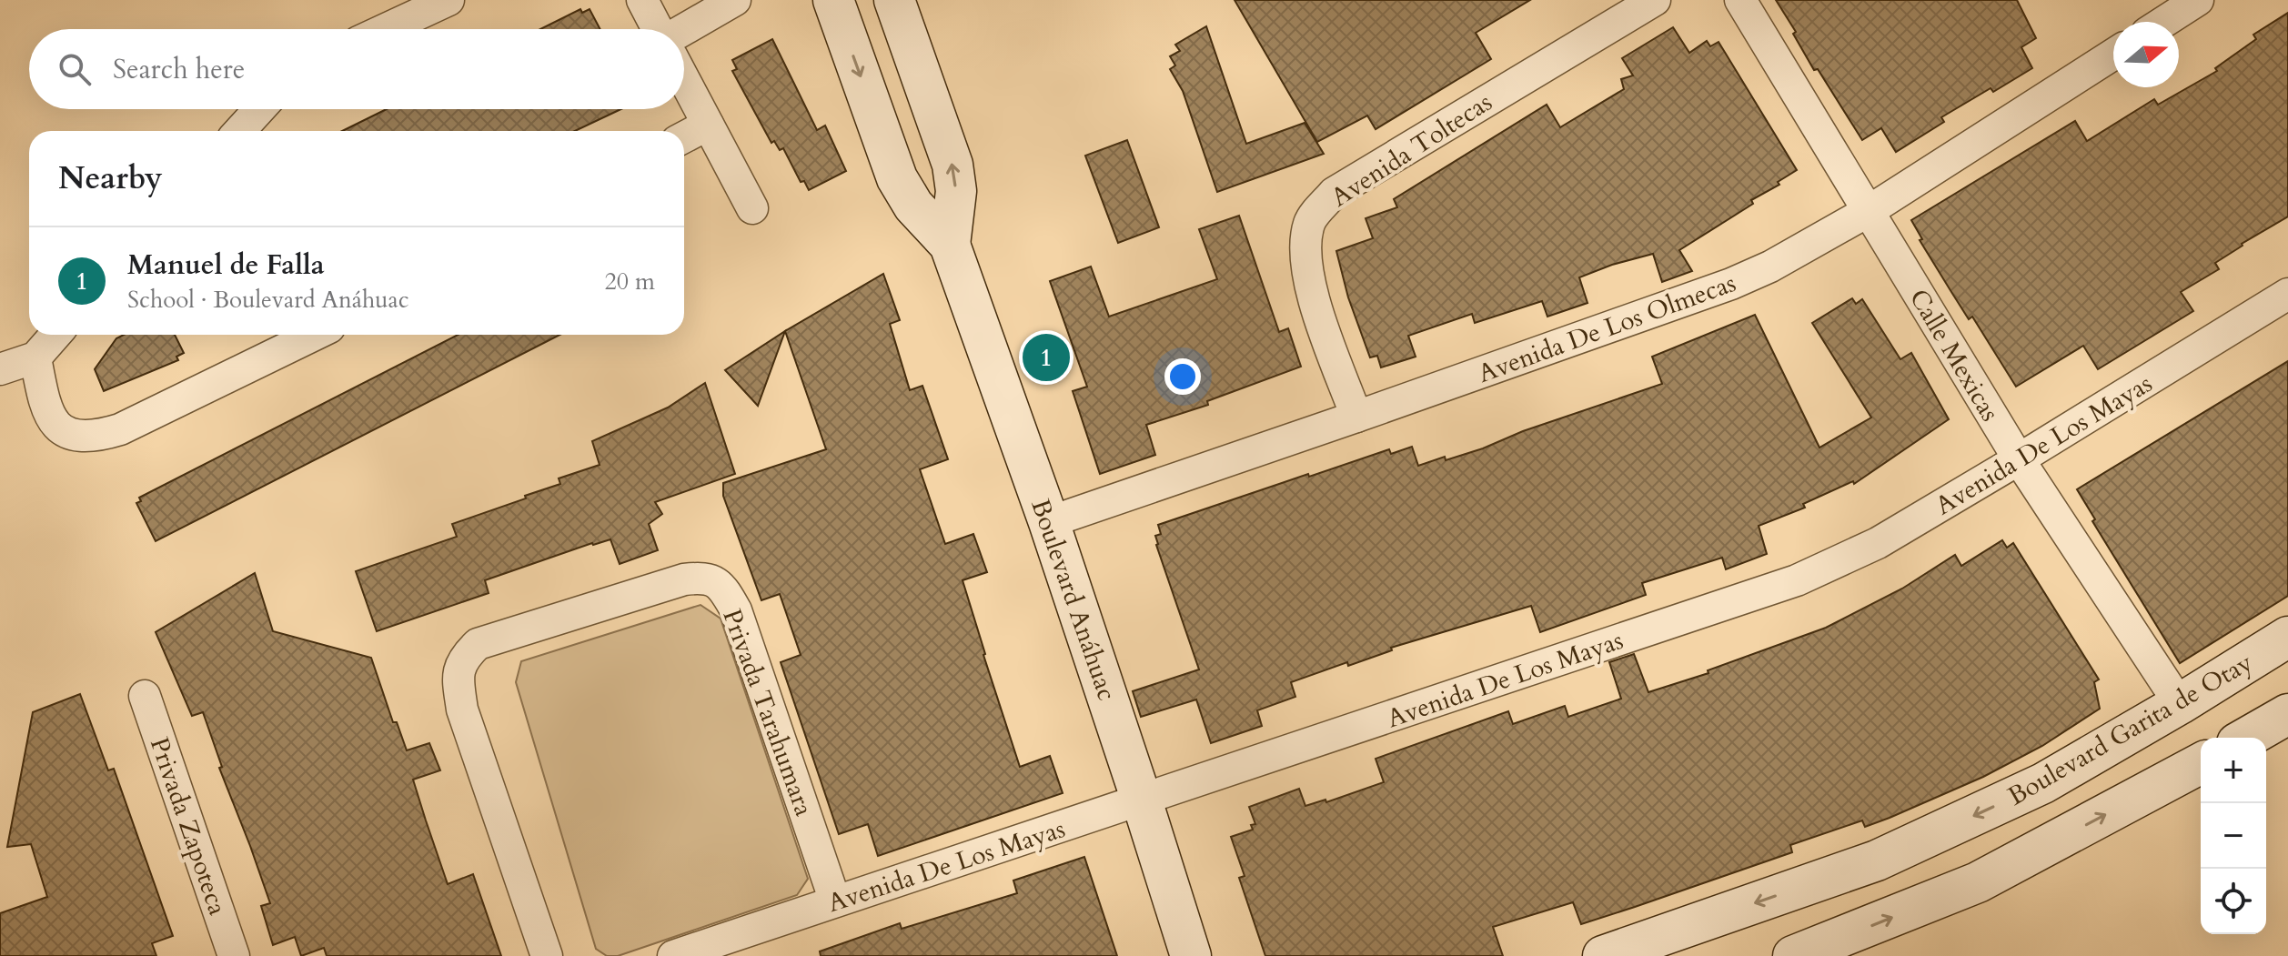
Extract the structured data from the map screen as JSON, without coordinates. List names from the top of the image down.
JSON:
{
  "streets": {
    "street": [
      "Avenida Toltecas",
      "Avenida De Los Olmecas",
      "Calle Mexicas",
      "Avenida De Los Mayas",
      "Boulevard Anáhuac",
      "Privada Tarahumara",
      "Boulevard Garita de Otay",
      "Privada Zapoteca"
    ]
  },
  "crossings": [
    ["Avenida Toltecas", "Avenida De Los Olmecas"],
    ["Avenida De Los Olmecas", "Calle Mexicas"],
    ["Avenida De Los Olmecas", "Boulevard Anáhuac"],
    ["Calle Mexicas", "Avenida De Los Mayas"],
    ["Calle Mexicas", "Boulevard Garita de Otay"],
    ["Avenida De Los Mayas", "Boulevard Anáhuac"],
    ["Avenida De Los Mayas", "Privada Tarahumara"]
  ],
  "north": "right",
  "page": {
    "search": "Search here",
    "heading": "Nearby",
    "list": [
      {
        "mark": "1",
        "name": "Manuel de Falla",
        "note": "School · Boulevard Anáhuac",
        "value": "20 m"
      }
    ],
    "pins": "1",
    "map_buttons": ["+", "−"]
  }
}
